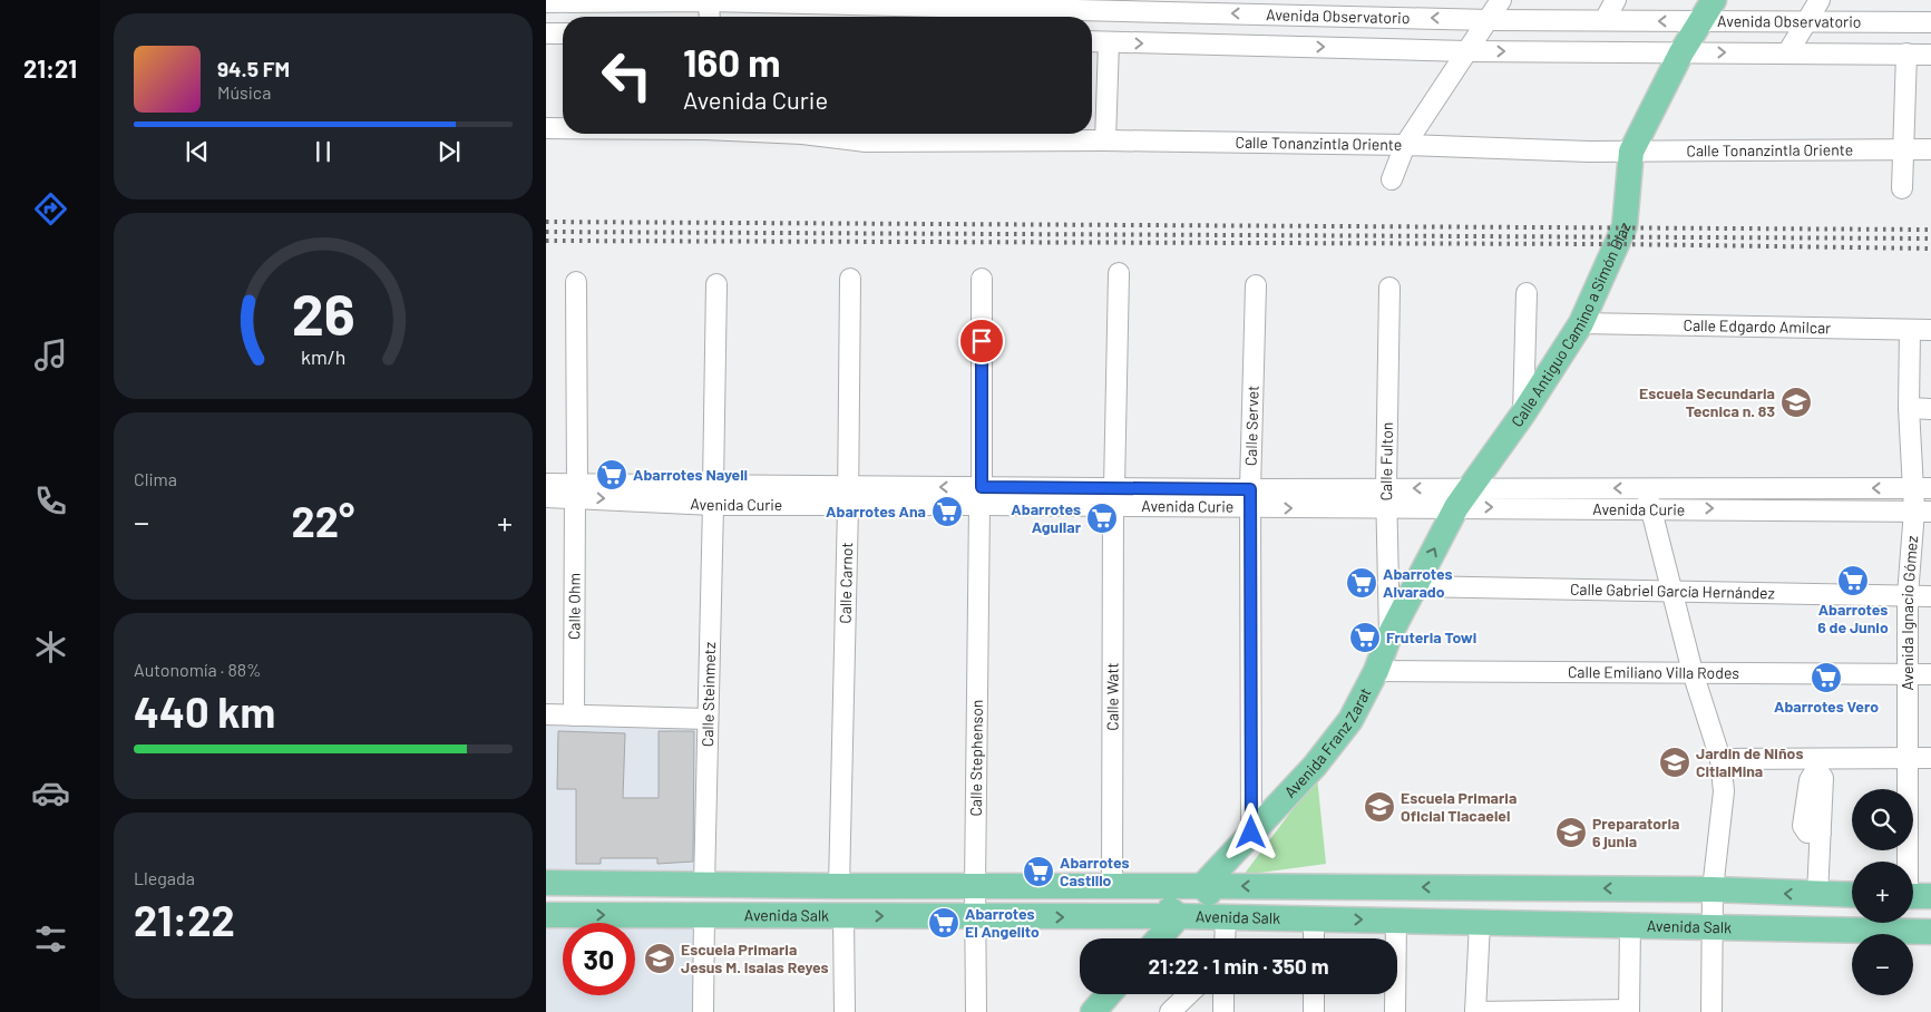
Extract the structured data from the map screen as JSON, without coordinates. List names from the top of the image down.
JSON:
{
  "streets": {
    "main road": ["Calle Antiguo Camino a Simón Díaz", "Avenida Franz Zarat", "Avenida Salk"],
    "street": [
      "Avenida Observatorio",
      "Calle Tonanzintla Oriente",
      "Calle Edgardo Amilcar",
      "Calle Servet",
      "Calle Fulton",
      "Avenida Curie",
      "Calle Carnot",
      "Calle Gabriel García Hernández",
      "Calle Ohm",
      "Avenida Ignacio Gómez",
      "Calle Emiliano Villa Rodes",
      "Calle Steinmetz",
      "Calle Watt",
      "Calle Stephenson"
    ]
  },
  "crossings": [
    ["Avenida Observatorio", "Calle Antiguo Camino a Simón Díaz"],
    ["Calle Tonanzintla Oriente", "Calle Antiguo Camino a Simón Díaz"],
    ["Calle Antiguo Camino a Simón Díaz", "Calle Edgardo Amilcar"],
    ["Calle Antiguo Camino a Simón Díaz", "Calle Fulton"],
    ["Calle Antiguo Camino a Simón Díaz", "Avenida Curie"],
    ["Calle Antiguo Camino a Simón Díaz", "Calle Gabriel García Hernández"],
    ["Calle Antiguo Camino a Simón Díaz", "Avenida Franz Zarat"],
    ["Calle Edgardo Amilcar", "Avenida Ignacio Gómez"],
    ["Calle Servet", "Avenida Curie"],
    ["Calle Servet", "Avenida Franz Zarat"],
    ["Calle Fulton", "Avenida Curie"],
    ["Calle Fulton", "Avenida Franz Zarat"],
    ["Avenida Curie", "Calle Carnot"],
    ["Avenida Curie", "Calle Ohm"],
    ["Avenida Curie", "Avenida Ignacio Gómez"],
    ["Avenida Curie", "Calle Steinmetz"],
    ["Avenida Curie", "Calle Watt"],
    ["Avenida Curie", "Calle Stephenson"],
    ["Calle Carnot", "Avenida Salk"],
    ["Calle Gabriel García Hernández", "Avenida Ignacio Gómez"],
    ["Avenida Ignacio Gómez", "Calle Emiliano Villa Rodes"],
    ["Calle Emiliano Villa Rodes", "Avenida Franz Zarat"],
    ["Calle Steinmetz", "Avenida Salk"],
    ["Calle Watt", "Avenida Salk"],
    ["Avenida Franz Zarat", "Avenida Salk"],
    ["Calle Stephenson", "Avenida Salk"]
  ],
  "places": {
    "school or university": [
      "Escuela Secundaria Tecnica n. 83",
      "Jardin de Niños CitlalMina",
      "Escuela Primaria Oficial Tlacaelel",
      "Preparatoria 6 junia",
      "Escuela Primaria Jesus M. Isaias Reyes"
    ],
    "supermarket": [
      "Abarrotes Nayeli",
      "Abarrotes Ana",
      "Abarrotes Aguilar",
      "Abarrotes 6 de Junio",
      "Abarrotes Alvarado",
      "Fruteria Towi",
      "Abarrotes Vero",
      "Abarrotes Castillo",
      "Abarrotes El Angelito"
    ]
  },
  "page": {
    "tabs": "21:21",
    "turn": ["160 m", "Avenida Curie"],
    "song": ["94.5 FM", "Música"],
    "tile": [
      "Clima",
      ["Autonomía · 88%", "440 km"],
      ["Llegada", "21:22"]
    ],
    "heat": ["−", "22°", "+"],
    "map_buttons": ["+", "−"],
    "limit": "30",
    "trip": "21:22 · 1 min · 350 m",
    "gauge": ["26", "km/h"]
  }
}
